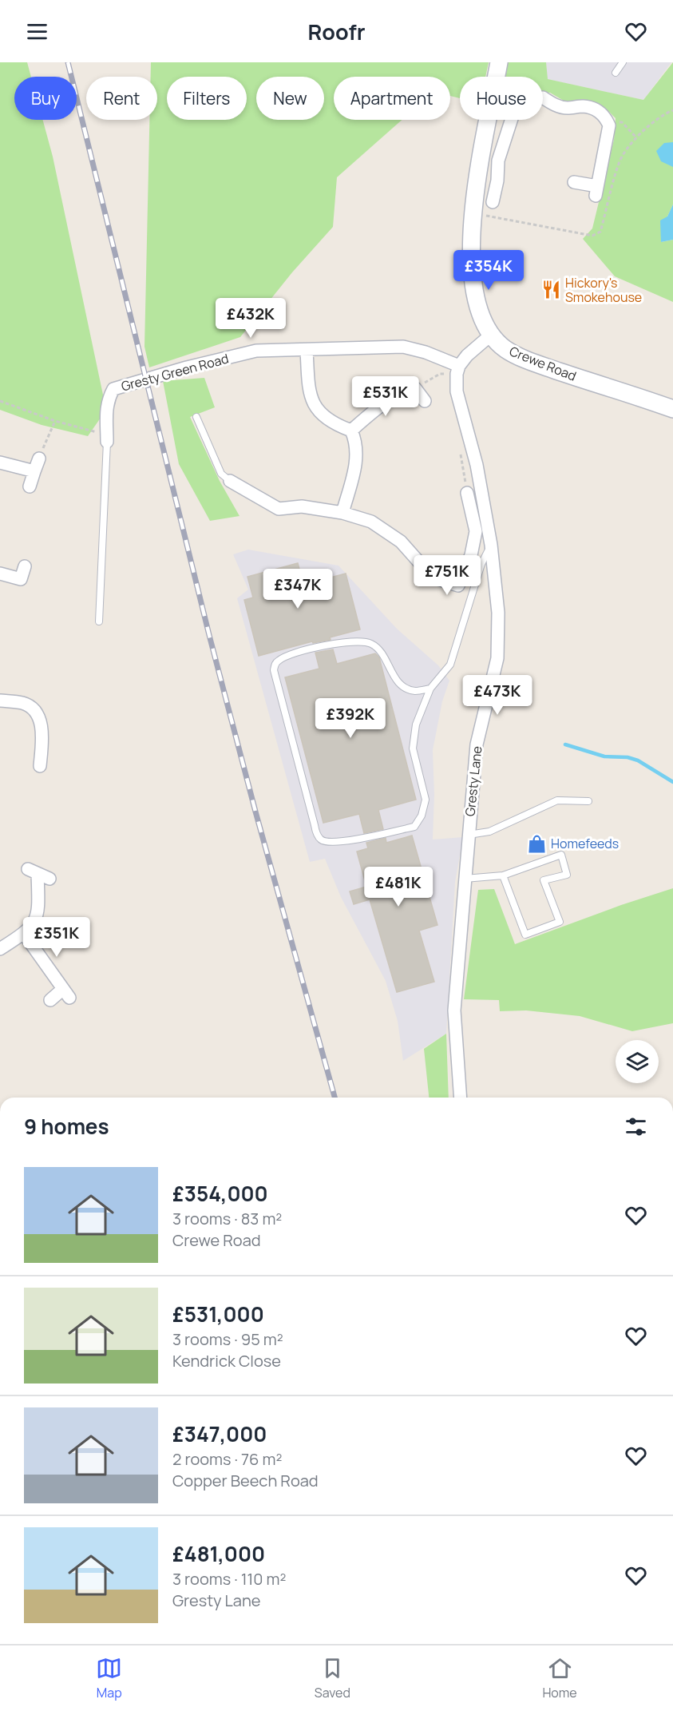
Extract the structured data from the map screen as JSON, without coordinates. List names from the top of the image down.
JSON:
{
  "streets": {
    "street": ["Crewe Road", "Gresty Green Road", "Gresty Lane"]
  },
  "crossings": [
    ["Gresty Green Road", "Gresty Lane"]
  ],
  "places": {
    "restaurant": ["Hickory's Smokehouse"],
    "shop": ["Homefeeds"]
  },
  "page": {
    "header": "Roofr",
    "chip": [
      "Buy",
      "Rent",
      "Filters",
      "New",
      "Apartment",
      "House"
    ],
    "price": [
      "£354K",
      "£432K",
      "£531K",
      "£751K",
      "£347K",
      "£473K",
      "£392K",
      "£481K",
      "£351K"
    ],
    "heading": "9 homes",
    "list": [
      {
        "name": "£354,000",
        "note": "3 rooms · 83 m² · Crewe Road"
      },
      {
        "name": "£531,000",
        "note": "3 rooms · 95 m² · Kendrick Close"
      },
      {
        "name": "£347,000",
        "note": "2 rooms · 76 m² · Copper Beech Road"
      },
      {
        "name": "£481,000",
        "note": "3 rooms · 110 m² · Gresty Lane"
      }
    ],
    "tabs": ["Map", "Saved", "Home"]
  }
}
